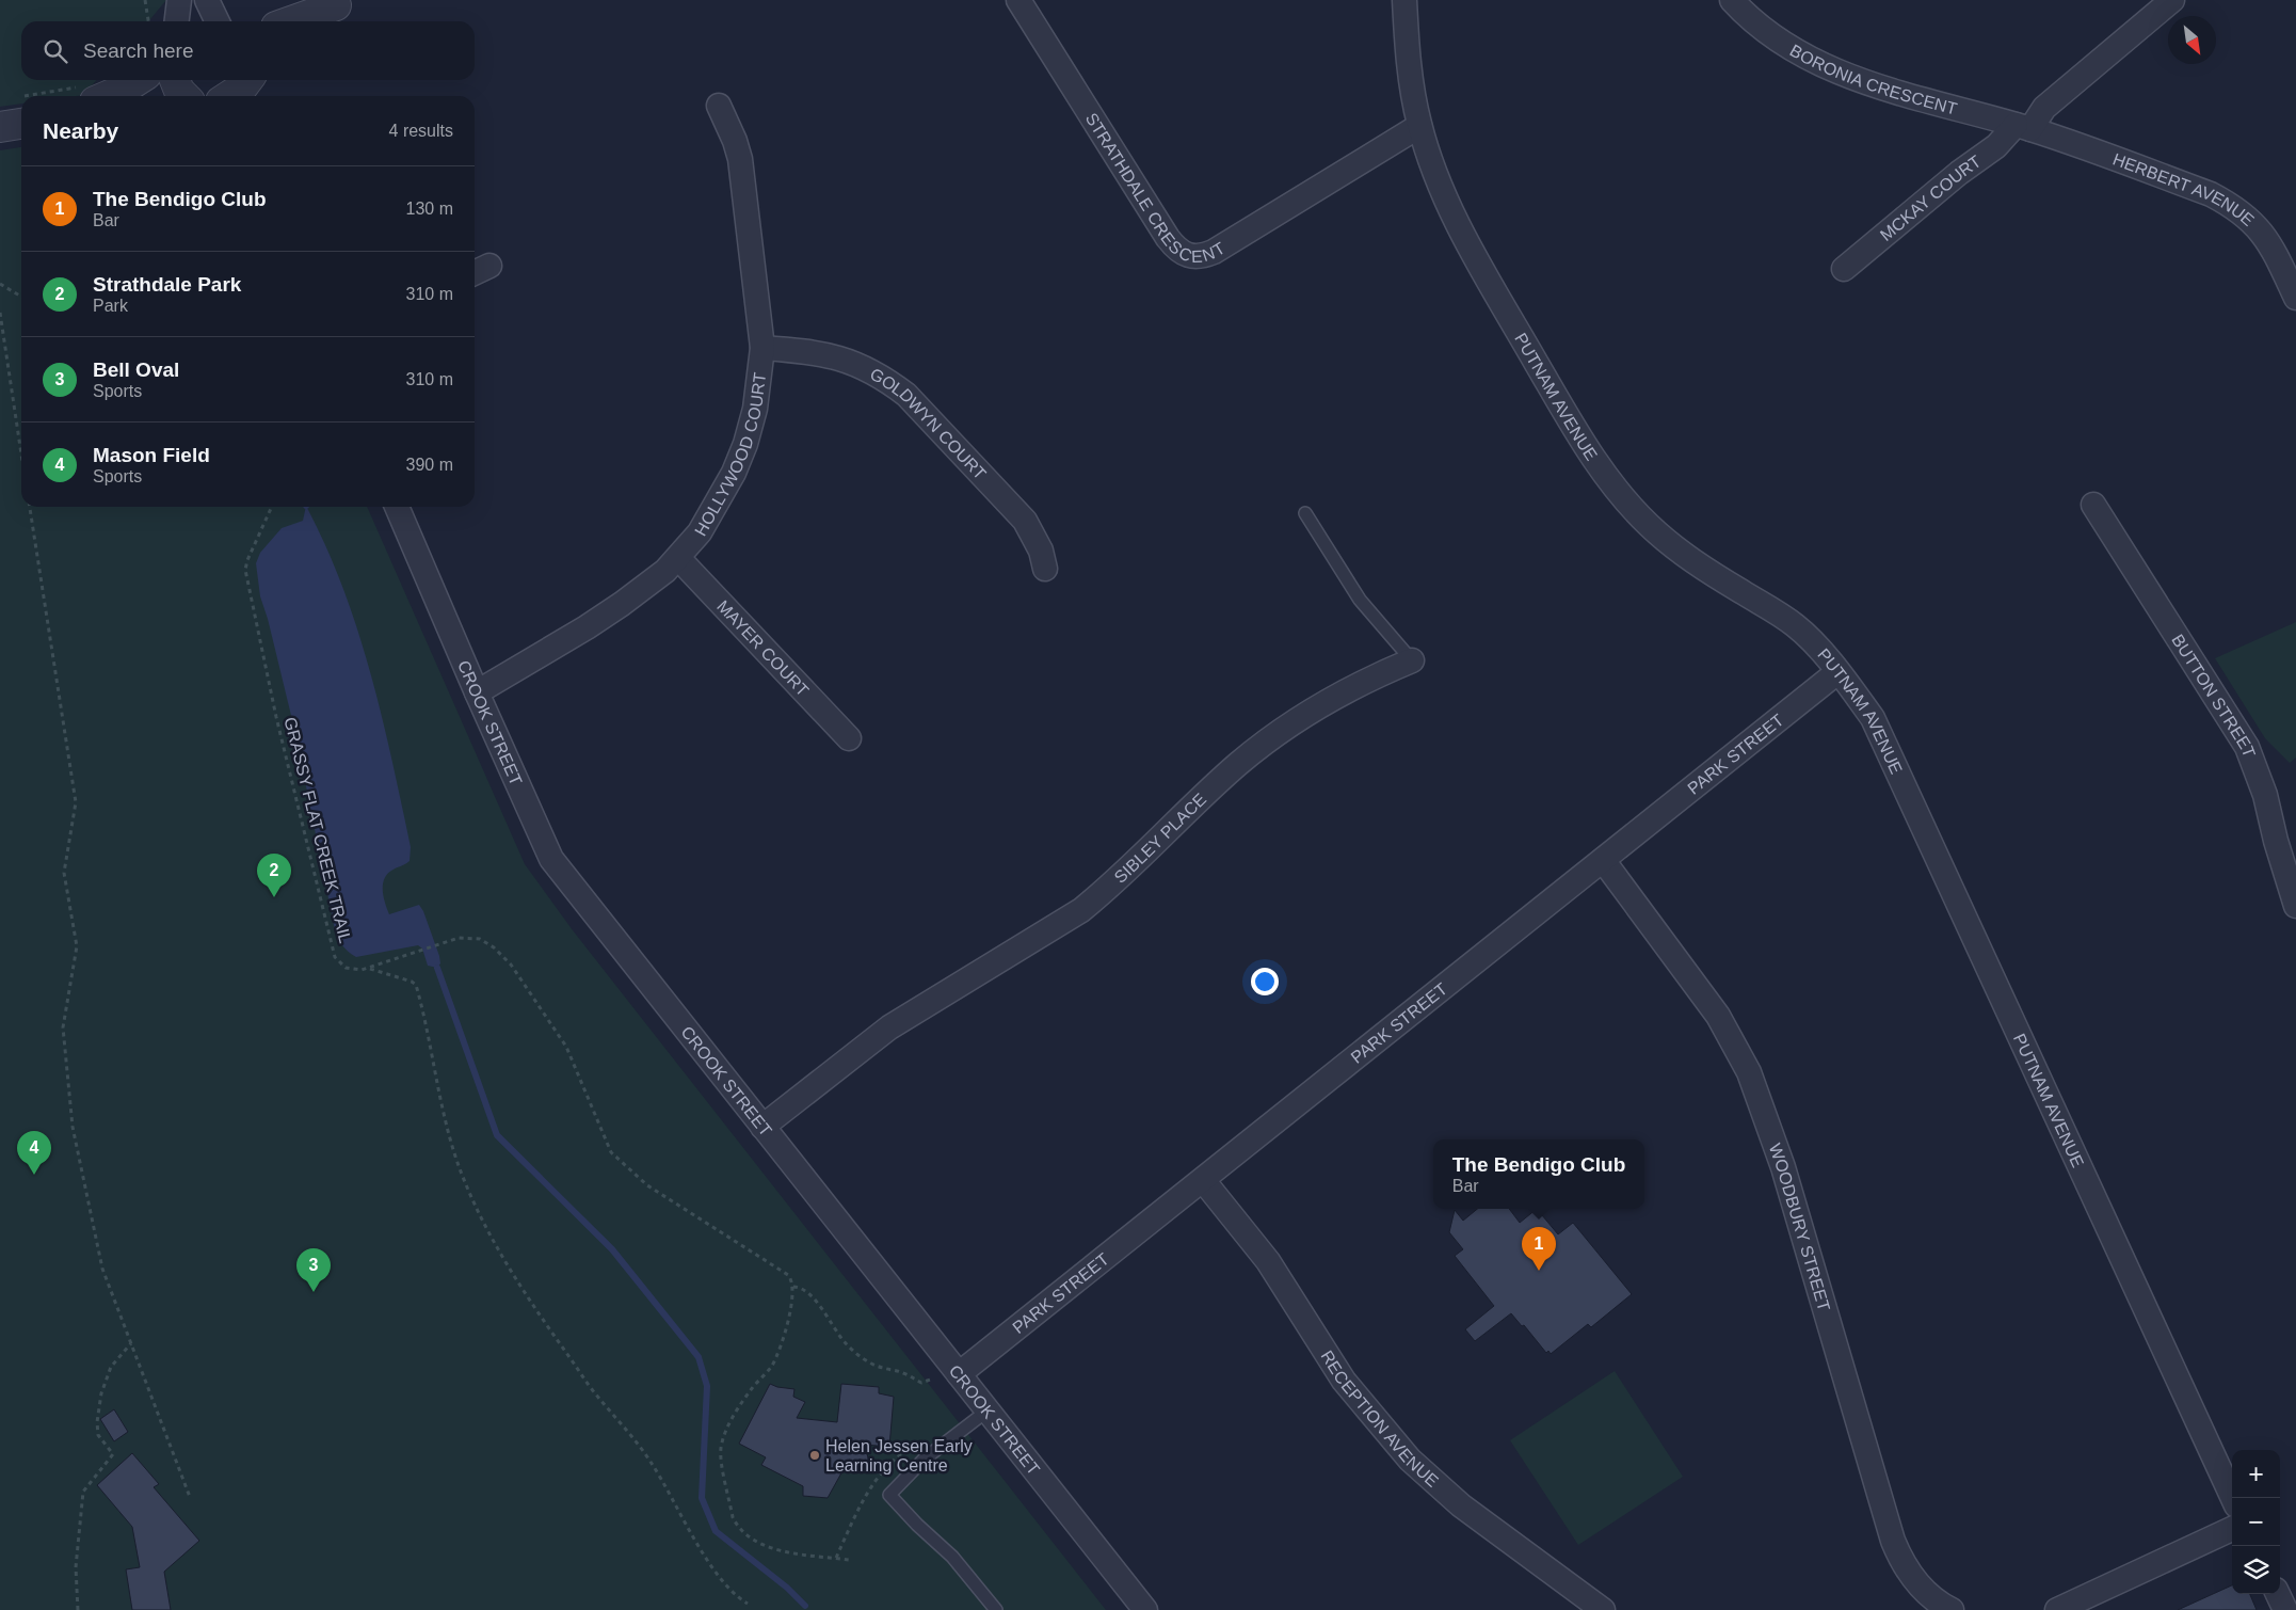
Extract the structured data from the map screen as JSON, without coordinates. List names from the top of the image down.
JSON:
{
  "streets": {
    "street": [
      "BORONIA CRESCENT",
      "STRATHDALE CRESCENT",
      "HERBERT AVENUE",
      "MCKAY COURT",
      "PUTNAM AVENUE",
      "GOLDWYN COURT",
      "HOLLYWOOD COURT",
      "MAYER COURT",
      "BUTTON STREET",
      "CROOK STREET",
      "PARK STREET",
      "SIBLEY PLACE",
      "WOODBURY STREET",
      "RECEPTION AVENUE"
    ],
    "path": ["GRASSY FLAT CREEK TRAIL"]
  },
  "crossings": [
    ["BORONIA CRESCENT", "HERBERT AVENUE"],
    ["BORONIA CRESCENT", "MCKAY COURT"],
    ["STRATHDALE CRESCENT", "PUTNAM AVENUE"],
    ["HERBERT AVENUE", "MCKAY COURT"],
    ["PUTNAM AVENUE", "PARK STREET"],
    ["GOLDWYN COURT", "HOLLYWOOD COURT"],
    ["HOLLYWOOD COURT", "MAYER COURT"],
    ["HOLLYWOOD COURT", "CROOK STREET"],
    ["CROOK STREET", "PARK STREET"],
    ["CROOK STREET", "GRASSY FLAT CREEK TRAIL"],
    ["CROOK STREET", "SIBLEY PLACE"],
    ["PARK STREET", "GRASSY FLAT CREEK TRAIL"],
    ["PARK STREET", "WOODBURY STREET"],
    ["PARK STREET", "RECEPTION AVENUE"]
  ],
  "places": ["Helen Jessen Early Learning Centre"],
  "north": "bottom right",
  "page": {
    "search": "Search here",
    "heading": ["Nearby", "4 results"],
    "list": [
      {
        "mark": "1",
        "name": "The Bendigo Club",
        "note": "Bar",
        "value": "130 m"
      },
      {
        "mark": "2",
        "name": "Strathdale Park",
        "note": "Park",
        "value": "310 m"
      },
      {
        "mark": "3",
        "name": "Bell Oval",
        "note": "Sports",
        "value": "310 m"
      },
      {
        "mark": "4",
        "name": "Mason Field",
        "note": "Sports",
        "value": "390 m"
      }
    ],
    "pins": [
      "2",
      "4",
      "1",
      "3"
    ],
    "popup": ["The Bendigo Club", "Bar"],
    "map_buttons": ["+", "−"]
  }
}
